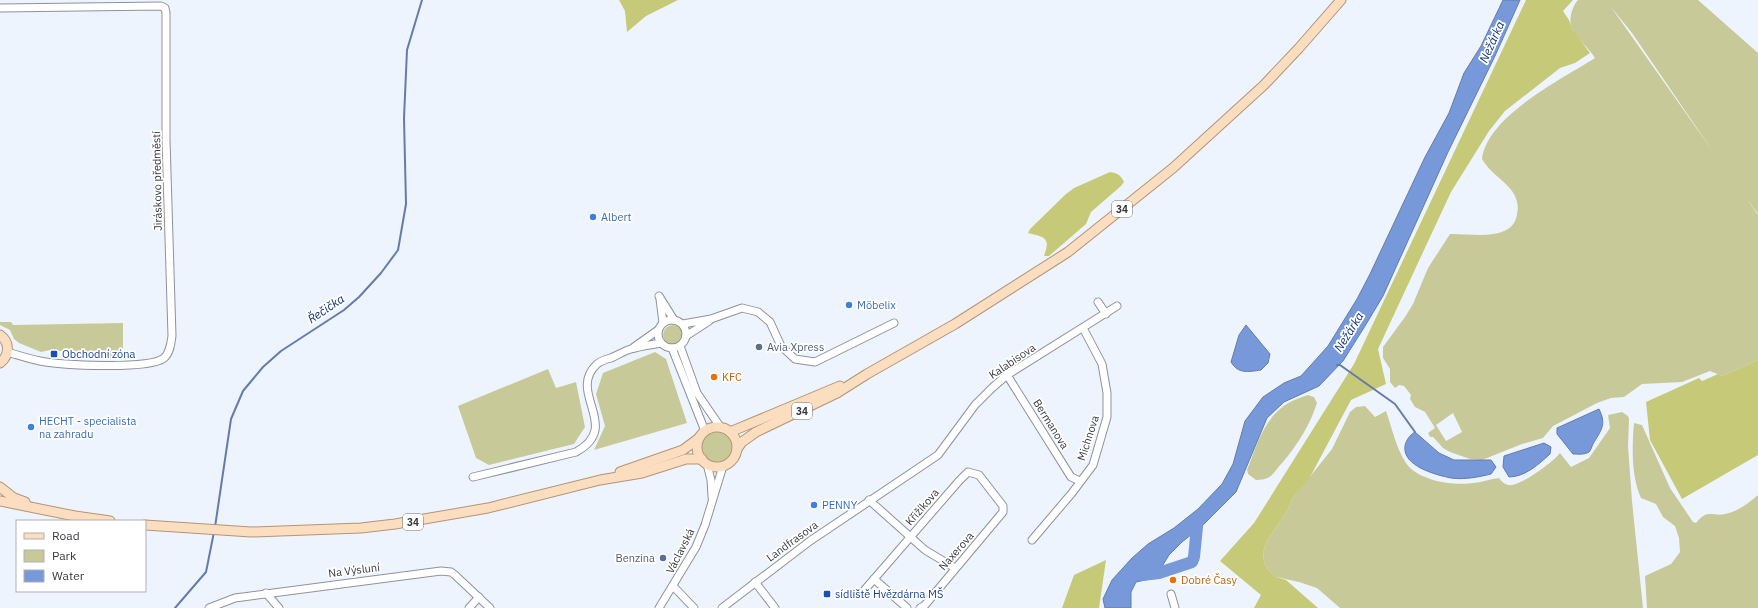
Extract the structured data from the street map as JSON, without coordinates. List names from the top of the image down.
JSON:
{
  "streets": {
    "main road": ["34"],
    "street": [
      "Jiráskovo předměstí",
      "Kalabisova",
      "Bermanova",
      "Michnova",
      "Křižíkova",
      "Landfrasova",
      "Václavská",
      "Naxerova",
      "Na Výsluní"
    ]
  },
  "crossings": [
    ["34", "Václavská"],
    ["Kalabisova", "Bermanova"],
    ["Kalabisova", "Michnova"],
    ["Kalabisova", "Landfrasova"],
    ["Bermanova", "Michnova"],
    ["Křižíkova", "Naxerova"]
  ],
  "water": ["Nežárka", "Řečička"],
  "places": {
    "other": [
      "Albert",
      "Möbelix",
      "Avia Xpress",
      "KFC",
      "HECHT - specialista na zahradu",
      "PENNY",
      "Benzina",
      "Dobré Časy"
    ],
    "transit": ["Obchodní zóna", "sídliště Hvězdárna MŠ"]
  },
  "legend": ["Road", "Park", "Water"]
}
